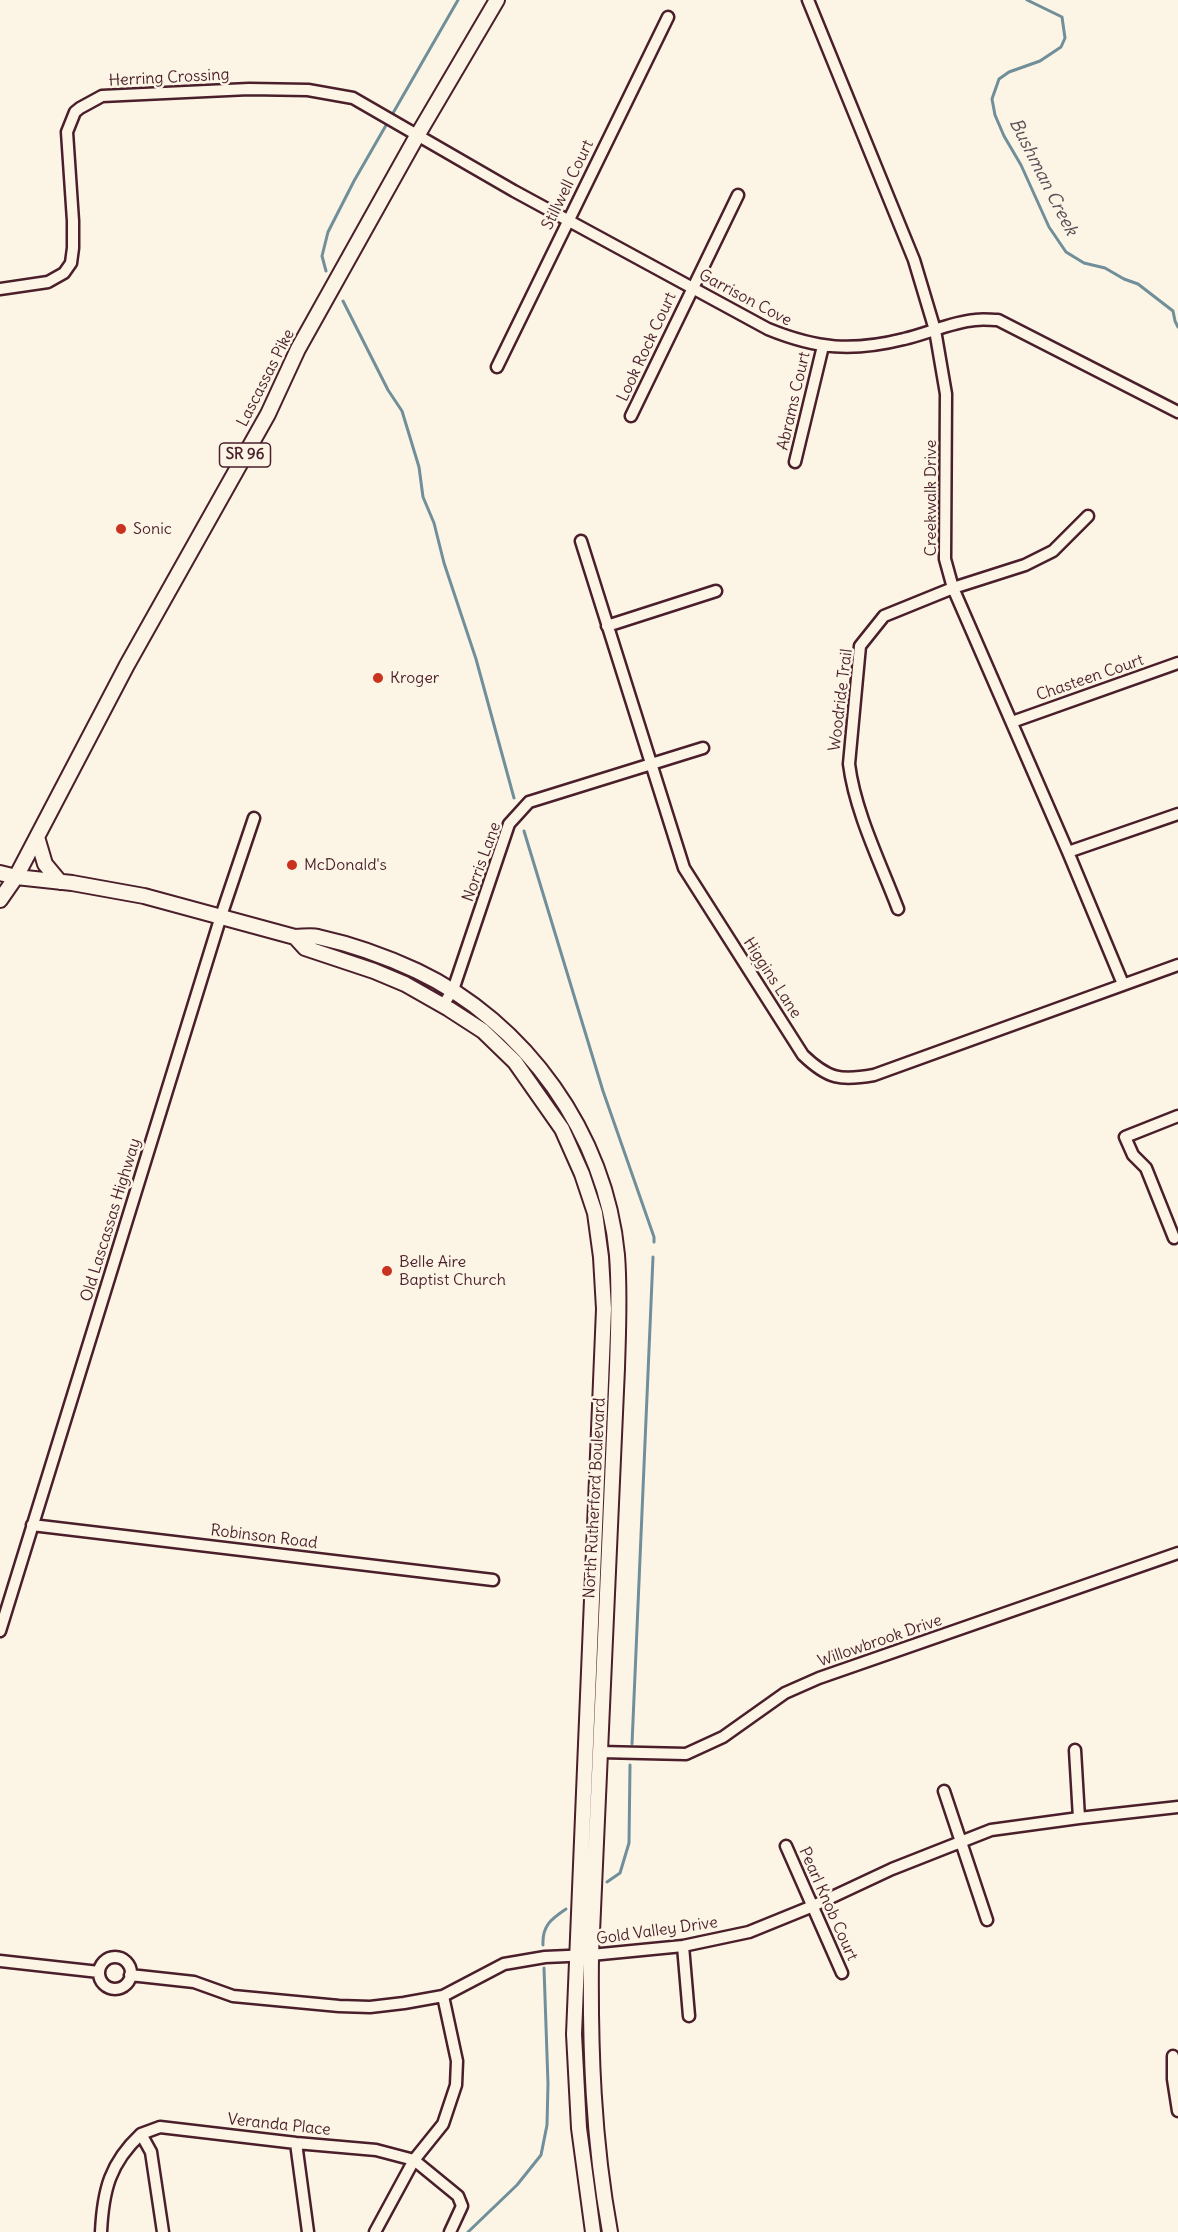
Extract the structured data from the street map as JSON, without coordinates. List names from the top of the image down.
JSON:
{
  "streets": {
    "main road": ["Lascassas Pike", "SR 96", "North Rutherford Boulevard"],
    "street": [
      "Herring Crossing",
      "Stillwell Court",
      "Garrison Cove",
      "Look Rock Court",
      "Abrams Court",
      "Creekwalk Drive",
      "Chasteen Court",
      "Woodride Trail",
      "Norris Lane",
      "Higgins Lane",
      "Old Lascassas Highway",
      "Robinson Road",
      "Willowbrook Drive",
      "Pearl Knob Court",
      "Gold Valley Drive",
      "Veranda Place"
    ]
  },
  "crossings": [
    ["Herring Crossing", "Garrison Cove"],
    ["Herring Crossing", "Lascassas Pike"],
    ["Stillwell Court", "Garrison Cove"],
    ["Garrison Cove", "Look Rock Court"],
    ["Garrison Cove", "Lascassas Pike"],
    ["Garrison Cove", "Abrams Court"],
    ["Garrison Cove", "Creekwalk Drive"],
    ["Lascassas Pike", "North Rutherford Boulevard"],
    ["Creekwalk Drive", "Chasteen Court"],
    ["Creekwalk Drive", "Woodride Trail"],
    ["Creekwalk Drive", "Higgins Lane"],
    ["Norris Lane", "Higgins Lane"],
    ["Norris Lane", "North Rutherford Boulevard"],
    ["Old Lascassas Highway", "North Rutherford Boulevard"],
    ["Old Lascassas Highway", "Robinson Road"],
    ["North Rutherford Boulevard", "Willowbrook Drive"],
    ["North Rutherford Boulevard", "Gold Valley Drive"],
    ["Pearl Knob Court", "Gold Valley Drive"]
  ],
  "water": ["Bushman Creek"],
  "places": [
    "Sonic",
    "Kroger",
    "McDonald's",
    "Belle Aire Baptist Church"
  ]
}
